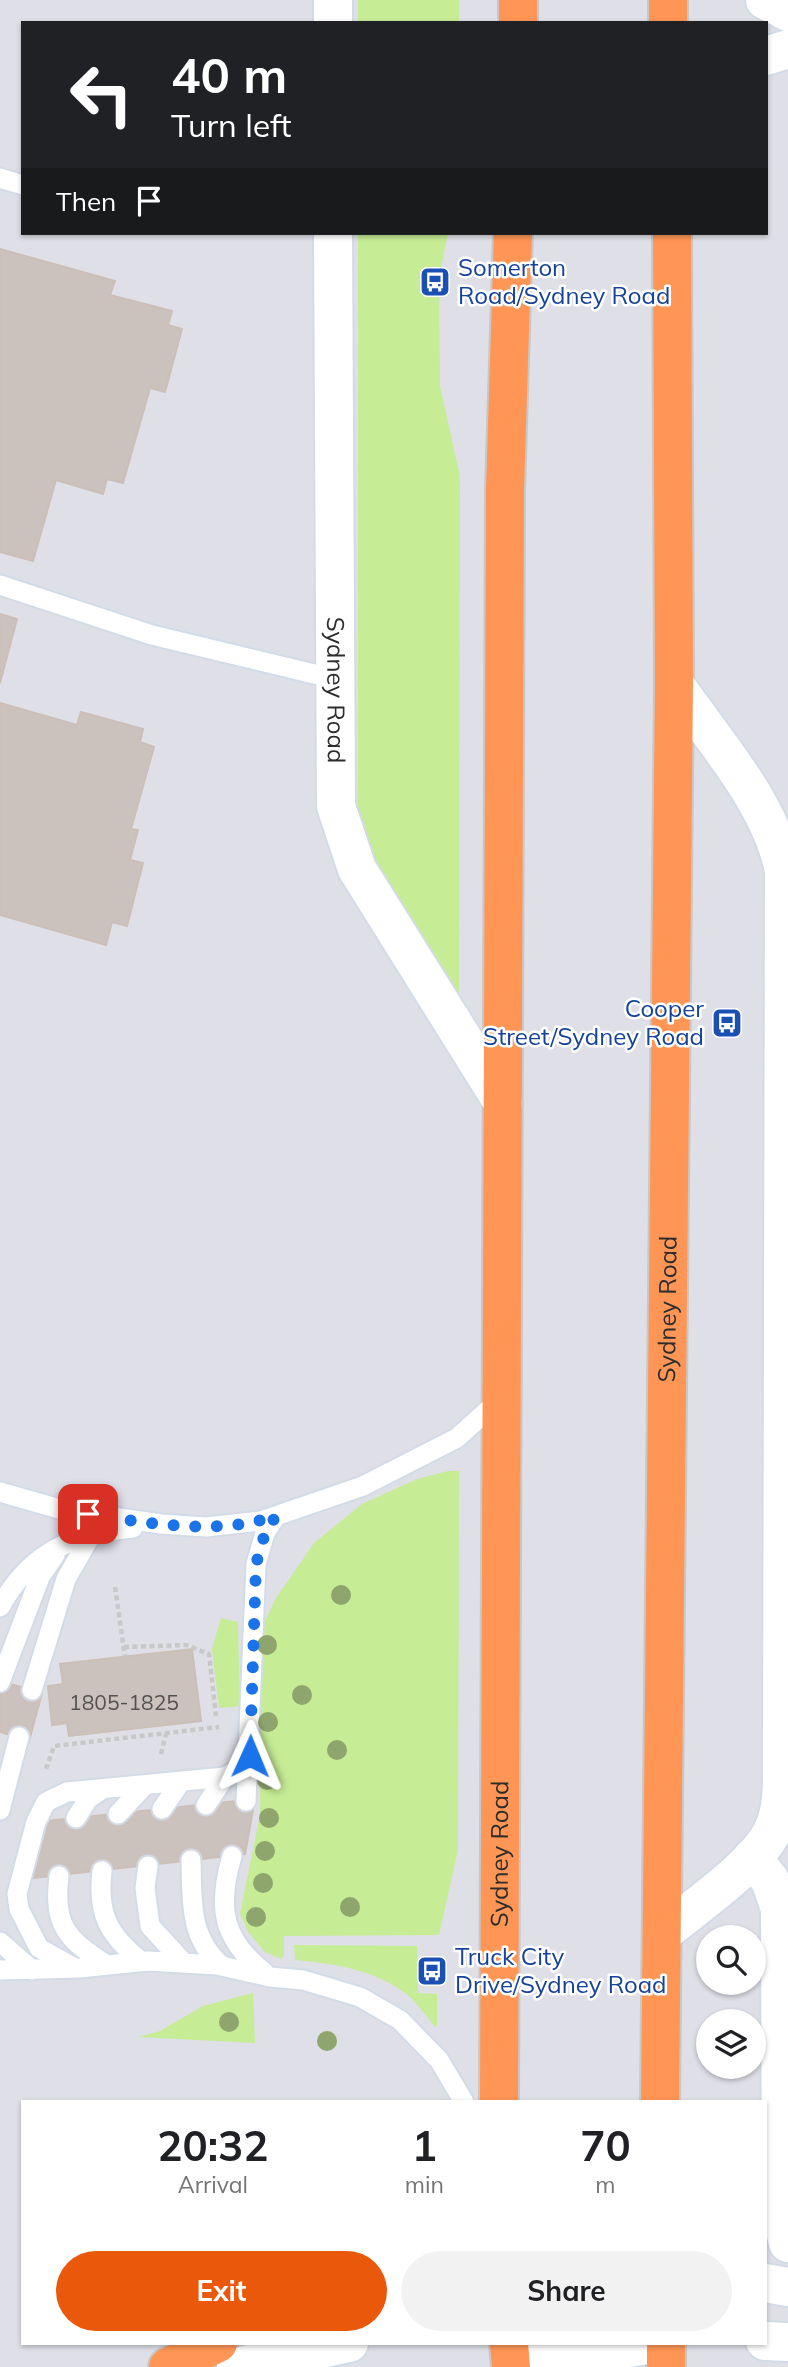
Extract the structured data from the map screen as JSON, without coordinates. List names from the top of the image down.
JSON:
{
  "streets": {
    "highway": ["Sydney Road"]
  },
  "places": {
    "bus stop": ["Somerton Road/Sydney Road", "Cooper Street/Sydney Road", "Truck City Drive/Sydney Road"]
  },
  "house_numbers": ["1805-1825"],
  "page": {
    "turn": ["40 m", "Turn left"],
    "then": "Then",
    "eta": [
      "20:32",
      "Arrival",
      "1",
      "min",
      "70",
      "m"
    ],
    "buttons": ["Exit", "Share"]
  }
}
